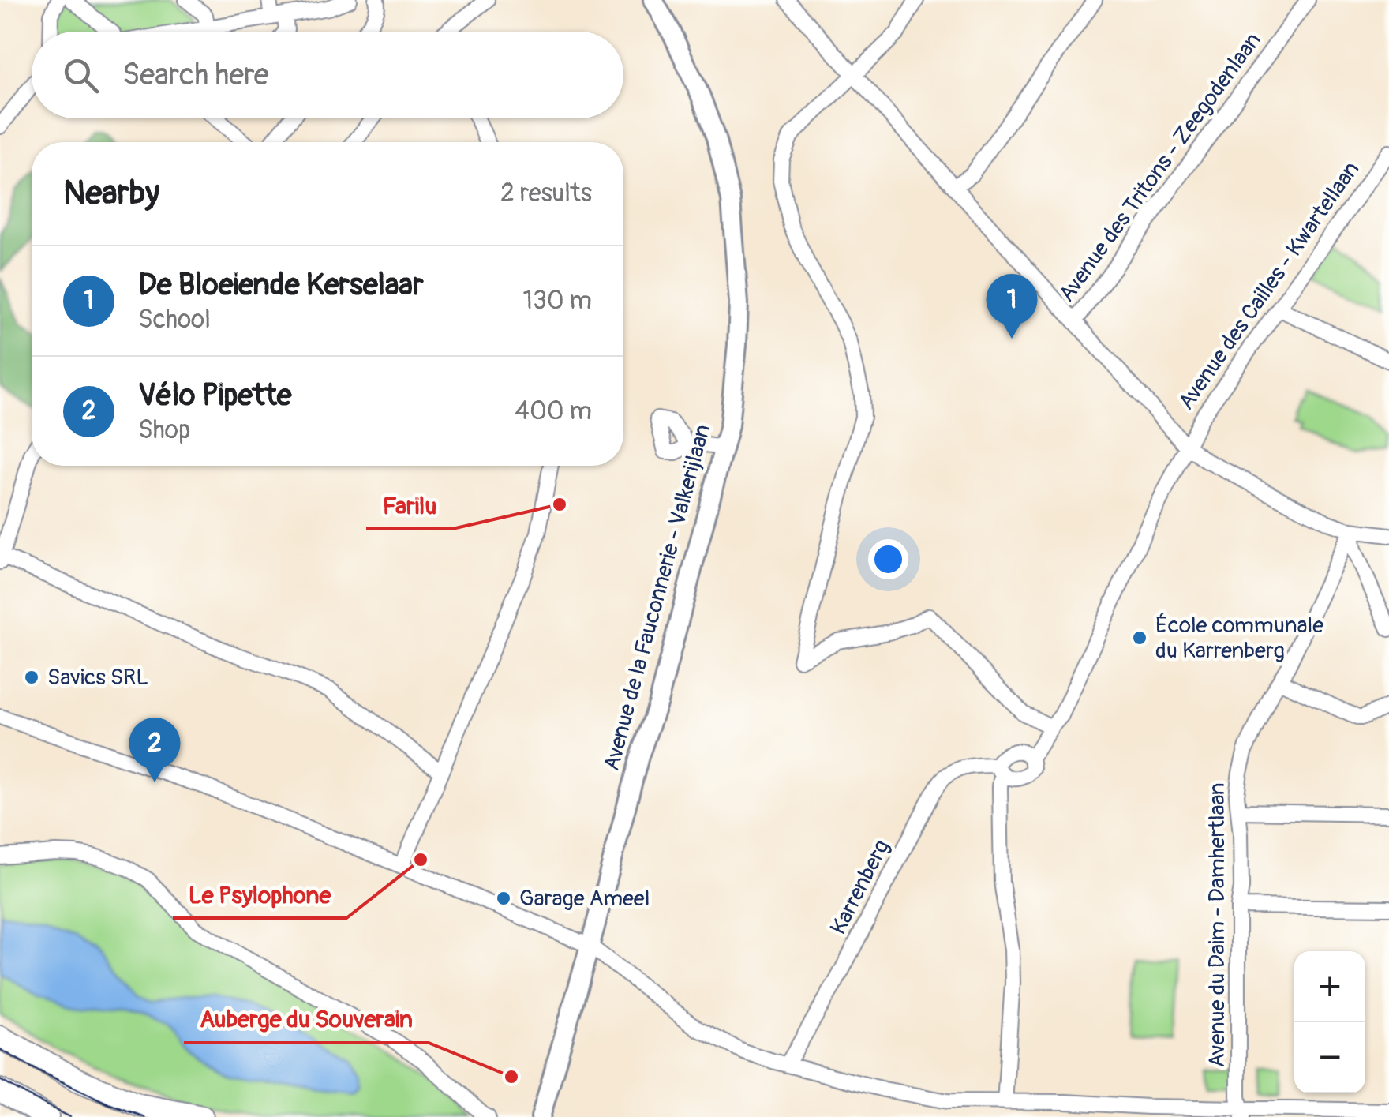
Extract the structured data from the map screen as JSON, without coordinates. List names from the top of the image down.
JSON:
{
  "streets": {
    "street": [
      "Avenue des Tritons - Zeegodenlaan",
      "Avenue des Cailles - Kwartellaan",
      "Avenue de la Fauconnerie - Valkerijlaan",
      "Karrenberg",
      "Avenue du Daim - Damhertlaan"
    ]
  },
  "crossings": [
    ["Avenue des Cailles - Kwartellaan", "Karrenberg"]
  ],
  "places": [
    "Farilu",
    "École communale du Karrenberg",
    "Savics SRL",
    "Le Psylophone",
    "Garage Ameel",
    "Auberge du Souverain"
  ],
  "page": {
    "search": "Search here",
    "heading": ["Nearby", "2 results"],
    "list": [
      {
        "mark": "1",
        "name": "De Bloeiende Kerselaar",
        "note": "School",
        "value": "130 m"
      },
      {
        "mark": "2",
        "name": "Vélo Pipette",
        "note": "Shop",
        "value": "400 m"
      }
    ],
    "pins": ["1", "2"],
    "map_buttons": ["+", "−"]
  }
}
